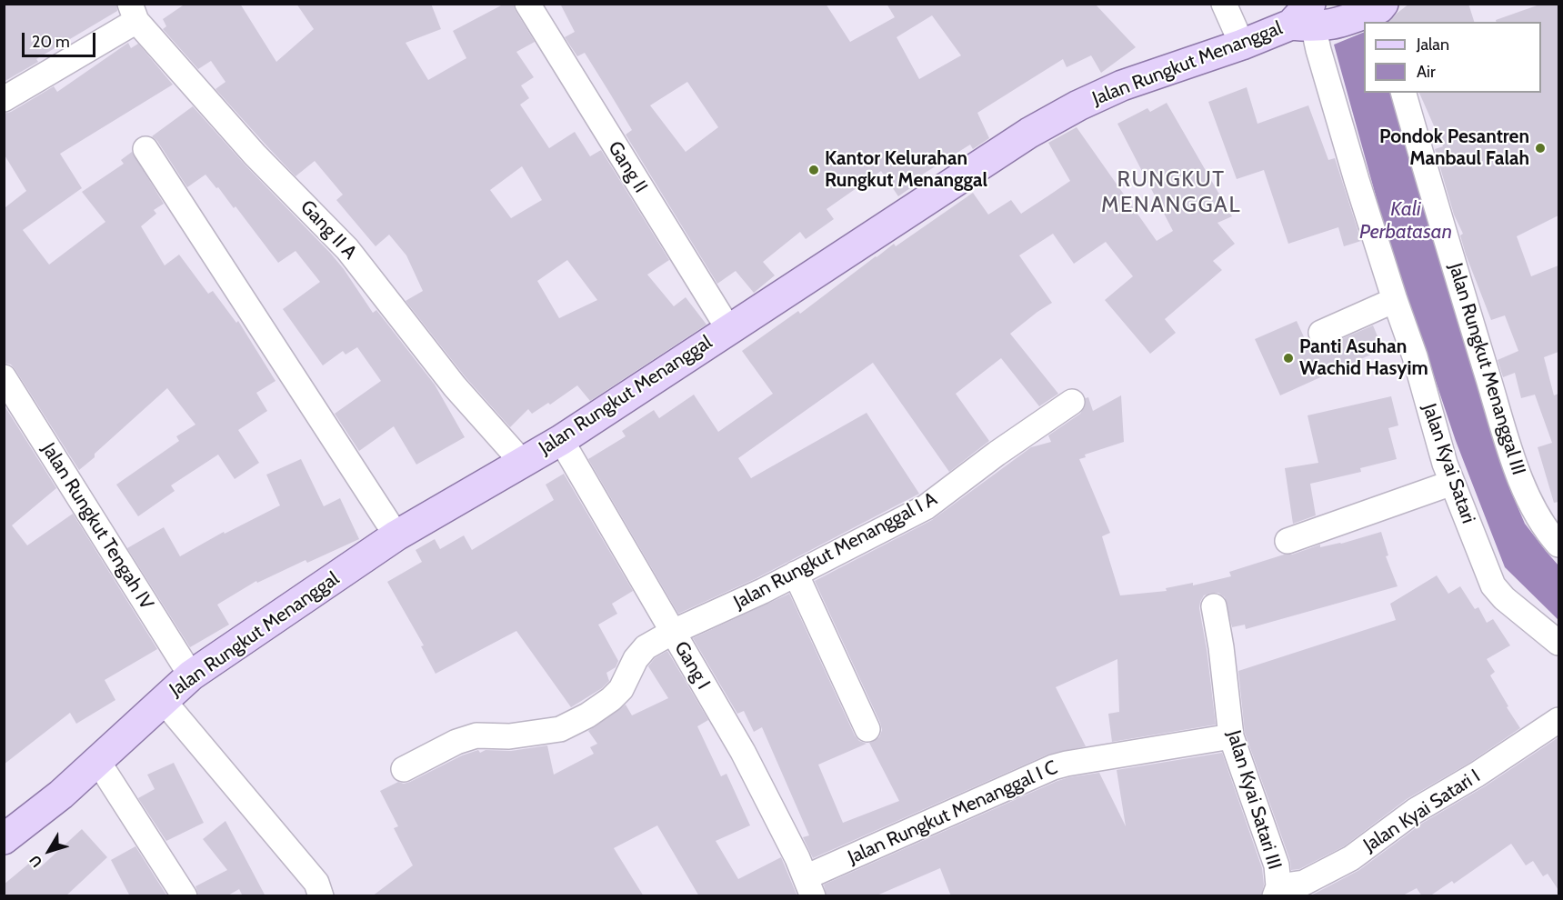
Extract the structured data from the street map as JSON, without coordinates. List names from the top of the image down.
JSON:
{
  "streets": {
    "main road": ["Jalan Rungkut Menanggal"],
    "street": [
      "Gang II",
      "Gang II A",
      "Jalan Rungkut Menanggal III",
      "Jalan Kyai Satari",
      "Jalan Rungkut Tengah IV",
      "Jalan Rungkut Menanggal I A",
      "Gang I",
      "Jalan Kyai Satari III",
      "Jalan Kyai Satari I",
      "Jalan Rungkut Menanggal I C"
    ]
  },
  "crossings": [
    ["Jalan Rungkut Menanggal", "Gang II"],
    ["Jalan Rungkut Menanggal", "Gang II A"],
    ["Jalan Rungkut Menanggal", "Jalan Kyai Satari"],
    ["Jalan Rungkut Menanggal", "Jalan Rungkut Tengah IV"],
    ["Jalan Rungkut Menanggal", "Gang I"],
    ["Jalan Rungkut Menanggal I A", "Gang I"],
    ["Gang I", "Jalan Rungkut Menanggal I C"],
    ["Jalan Kyai Satari III", "Jalan Kyai Satari I"],
    ["Jalan Kyai Satari III", "Jalan Rungkut Menanggal I C"]
  ],
  "districts": ["RUNGKUT MENANGGAL"],
  "water": ["Kali Perbatasan"],
  "places": ["Pondok Pesantren Manbaul Falah", "Kantor Kelurahan Rungkut Menanggal", "Panti Asuhan Wachid Hasyim"],
  "legend": ["Jalan", "Air"],
  "scale_bar": "20 m",
  "north": "bottom left"
}
